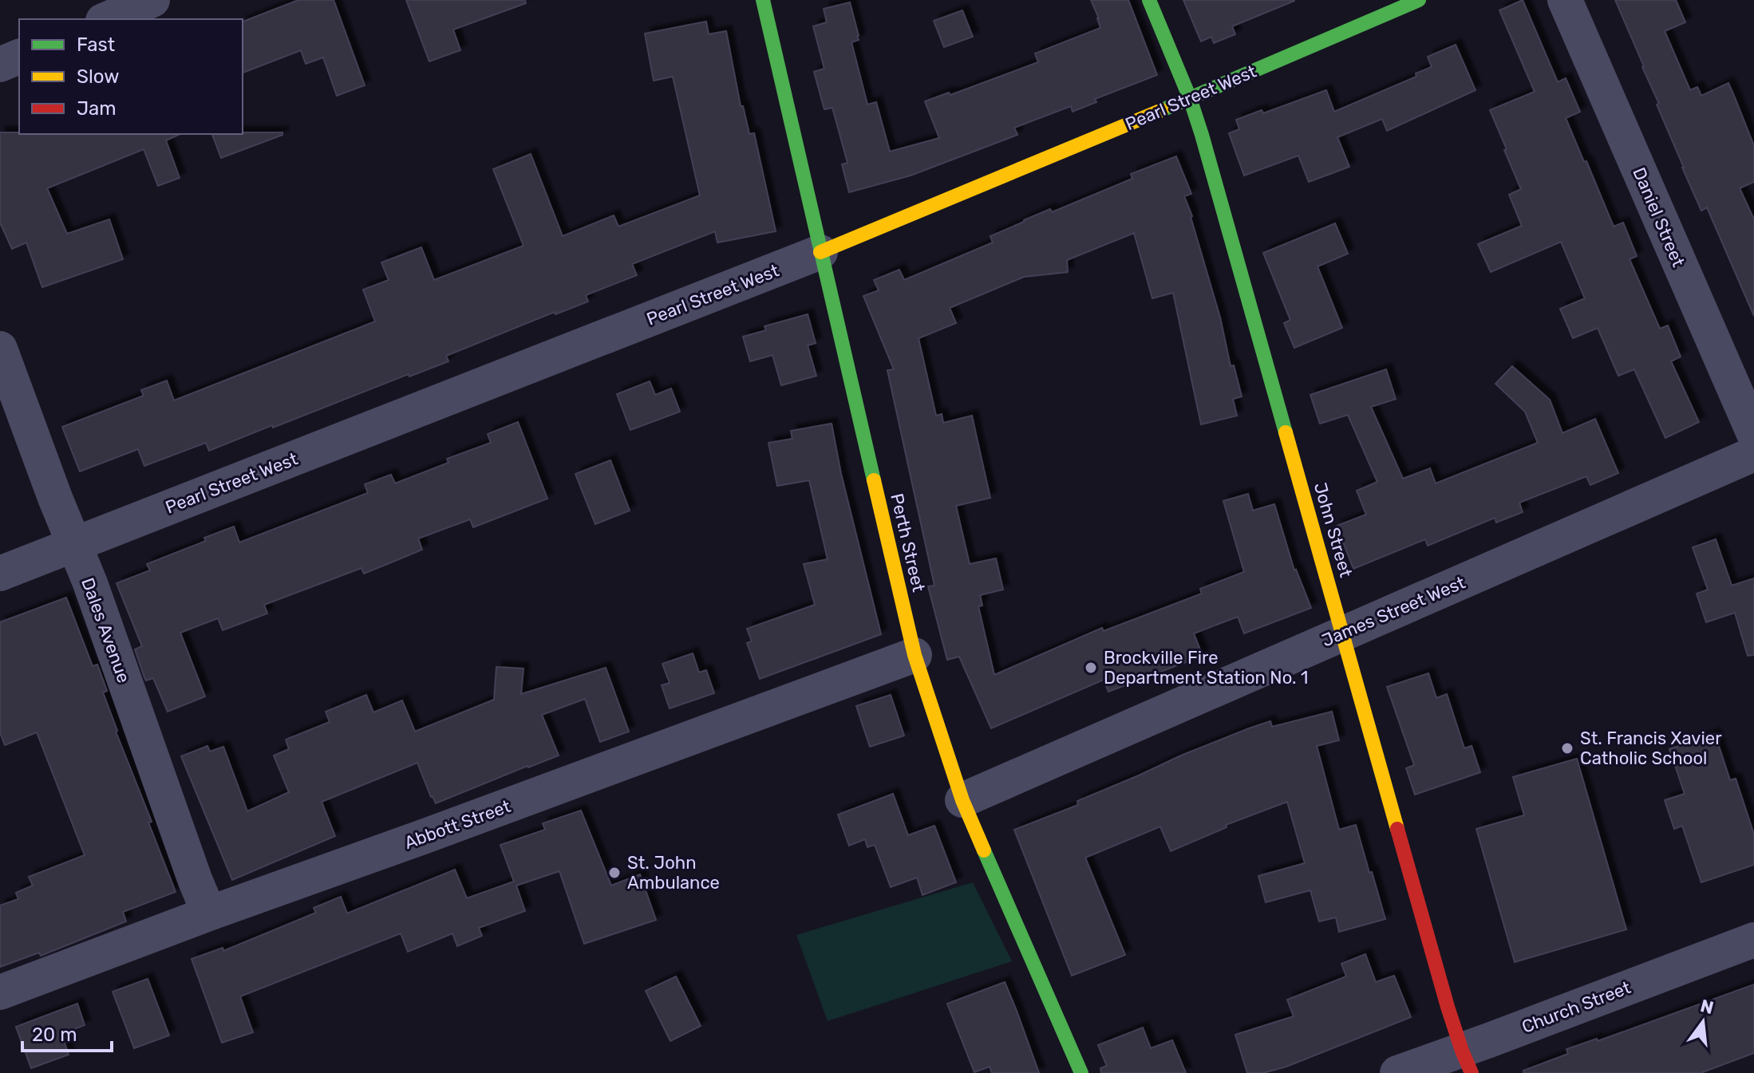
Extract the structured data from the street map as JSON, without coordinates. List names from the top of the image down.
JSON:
{
  "streets": {
    "street": [
      "Pearl Street West",
      "Daniel Street",
      "John Street",
      "Perth Street",
      "James Street West",
      "Dales Avenue",
      "Abbott Street",
      "Church Street"
    ]
  },
  "crossings": [
    ["Pearl Street West", "John Street"],
    ["Pearl Street West", "Perth Street"],
    ["Pearl Street West", "Dales Avenue"],
    ["John Street", "James Street West"],
    ["John Street", "Church Street"],
    ["Perth Street", "James Street West"],
    ["Perth Street", "Abbott Street"],
    ["Dales Avenue", "Abbott Street"]
  ],
  "places": ["Brockville Fire Department Station No. 1", "St. Francis Xavier Catholic School", "St. John Ambulance"],
  "legend": ["Fast", "Slow", "Jam"],
  "scale_bar": "20 m",
  "north": "top"
}
